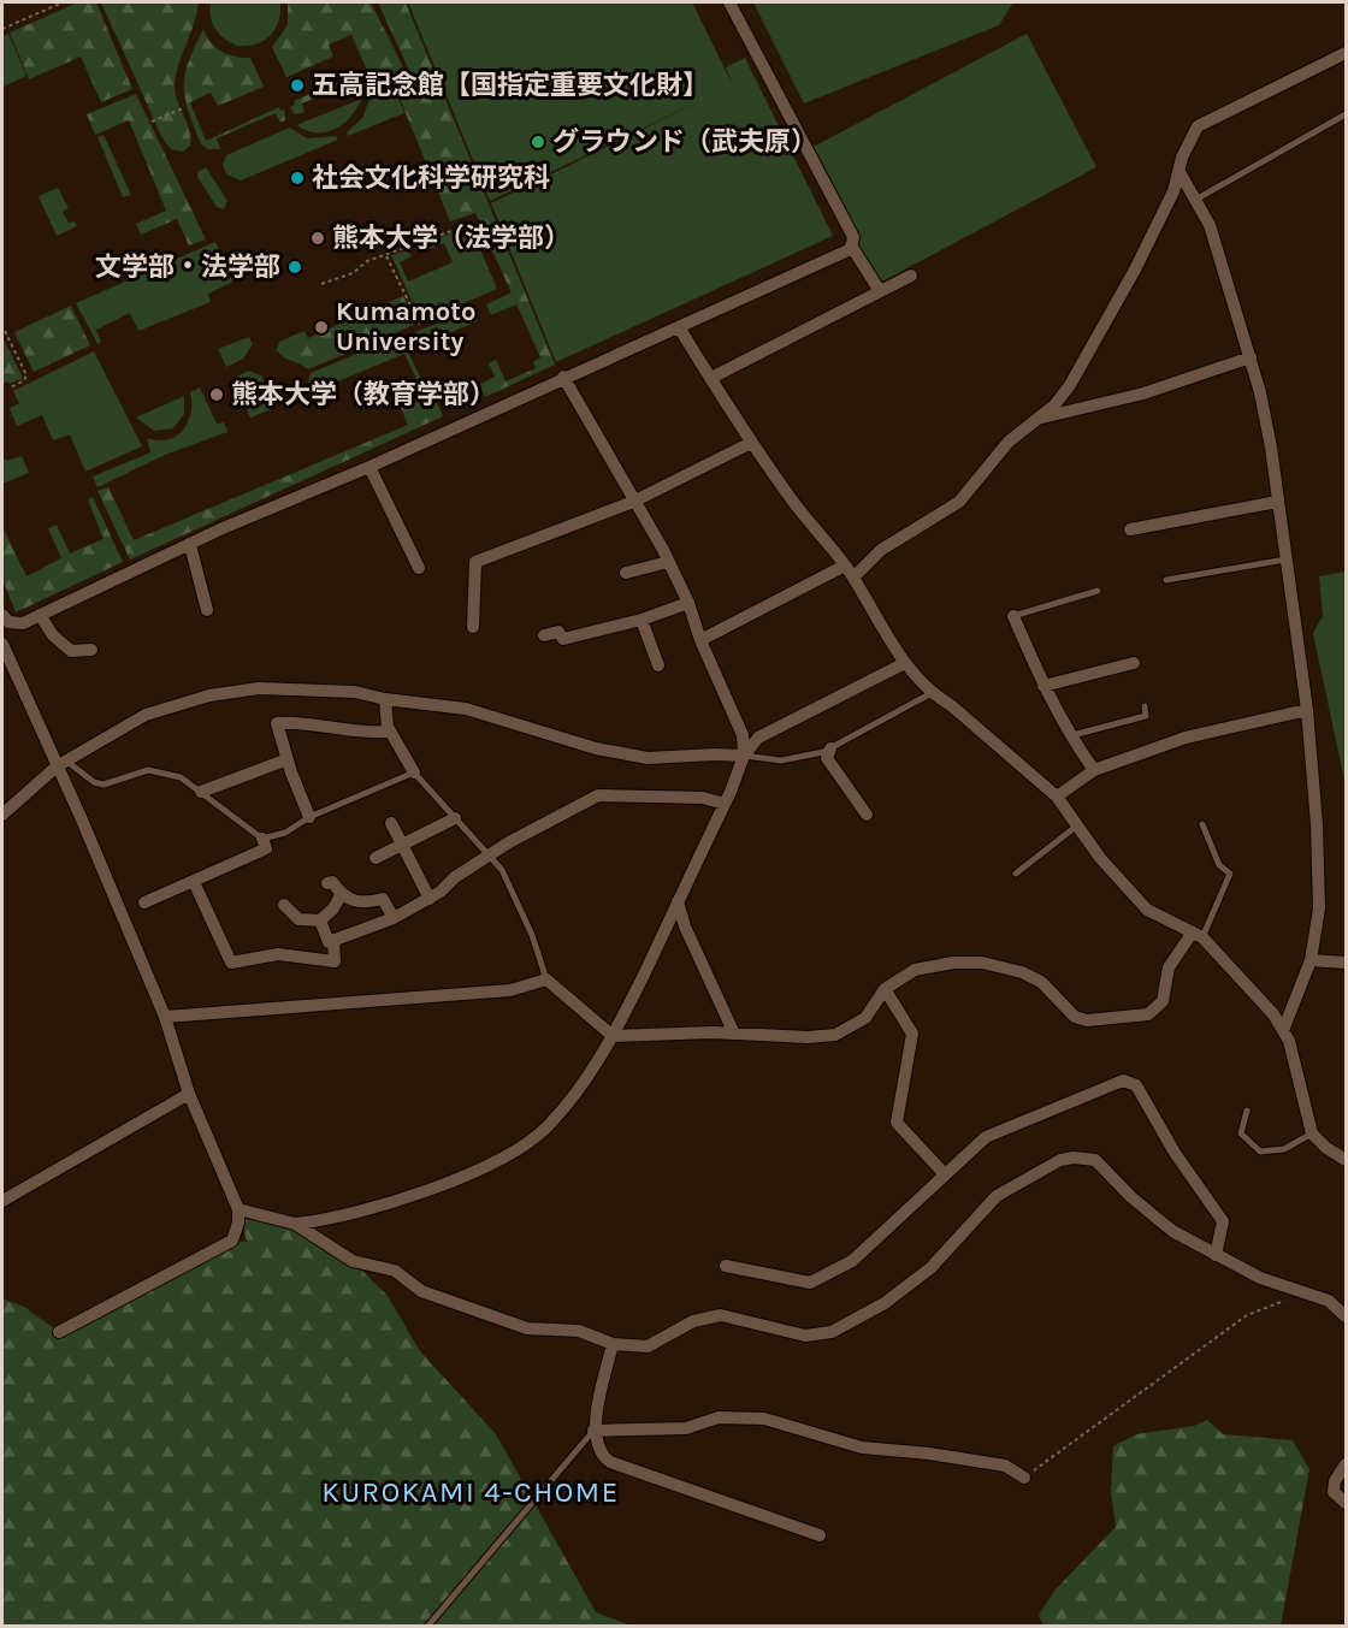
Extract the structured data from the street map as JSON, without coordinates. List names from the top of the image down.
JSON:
{
  "districts": ["KUROKAMI 4-CHOME"],
  "places": [
    "五高記念館【国指定重要文化財】",
    "グラウンド（武夫原）",
    "社会文化科学研究科",
    "熊本大学（法学部）",
    "文学部・法学部",
    "Kumamoto University",
    "熊本大学（教育学部）"
  ]
}
